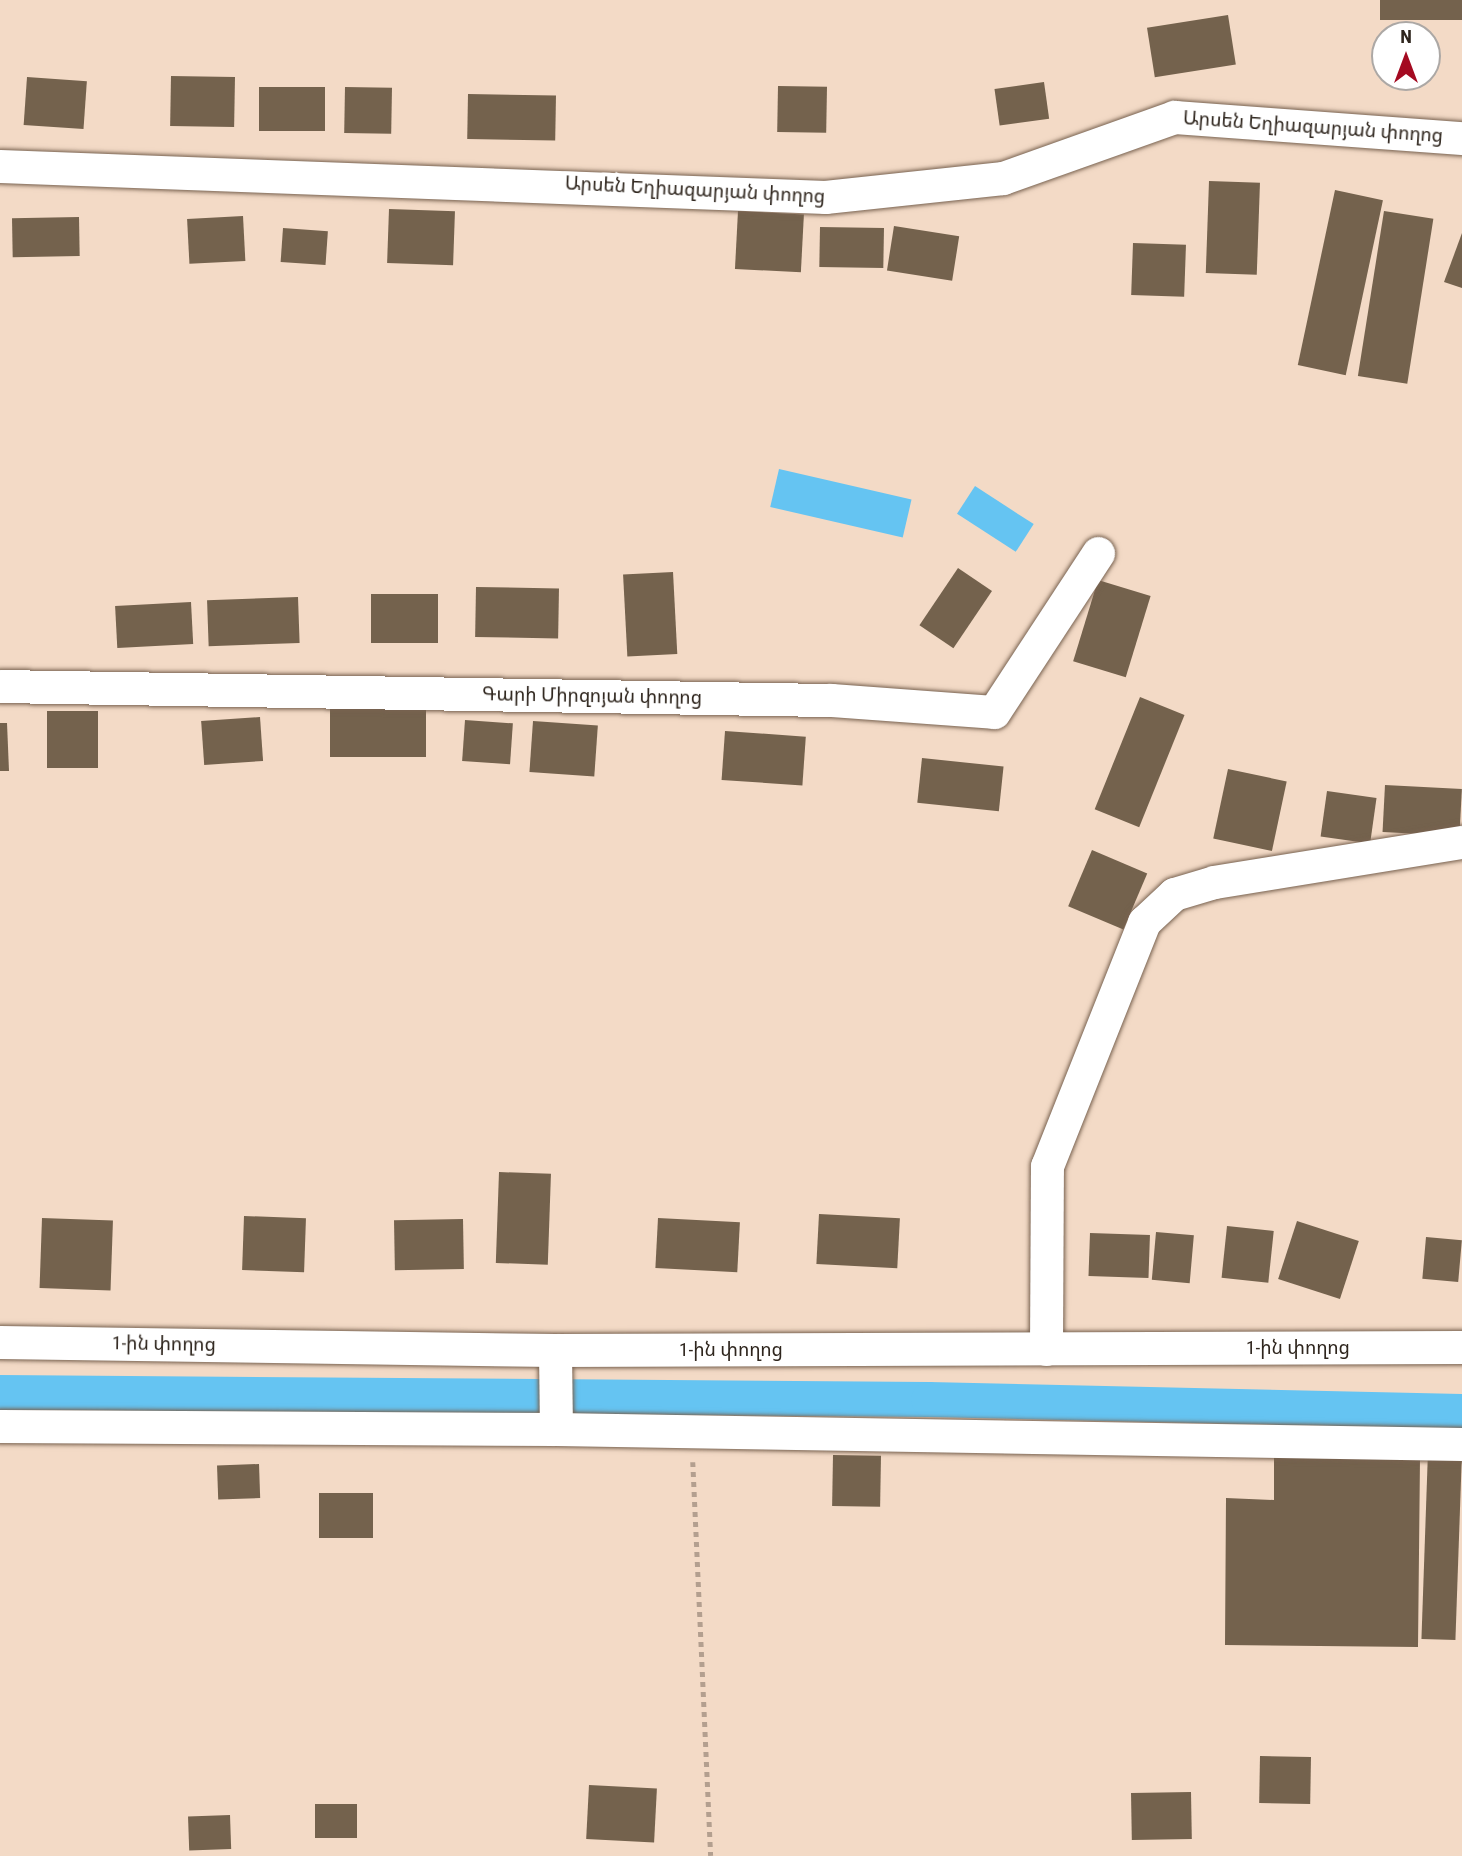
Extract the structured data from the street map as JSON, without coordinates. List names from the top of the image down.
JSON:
{
  "streets": {
    "street": ["Արսեն Եղիազարյան փողոց", "Գարի Միրզոյան փողոց", "1-ին փողոց"]
  },
  "north": "top"
}
